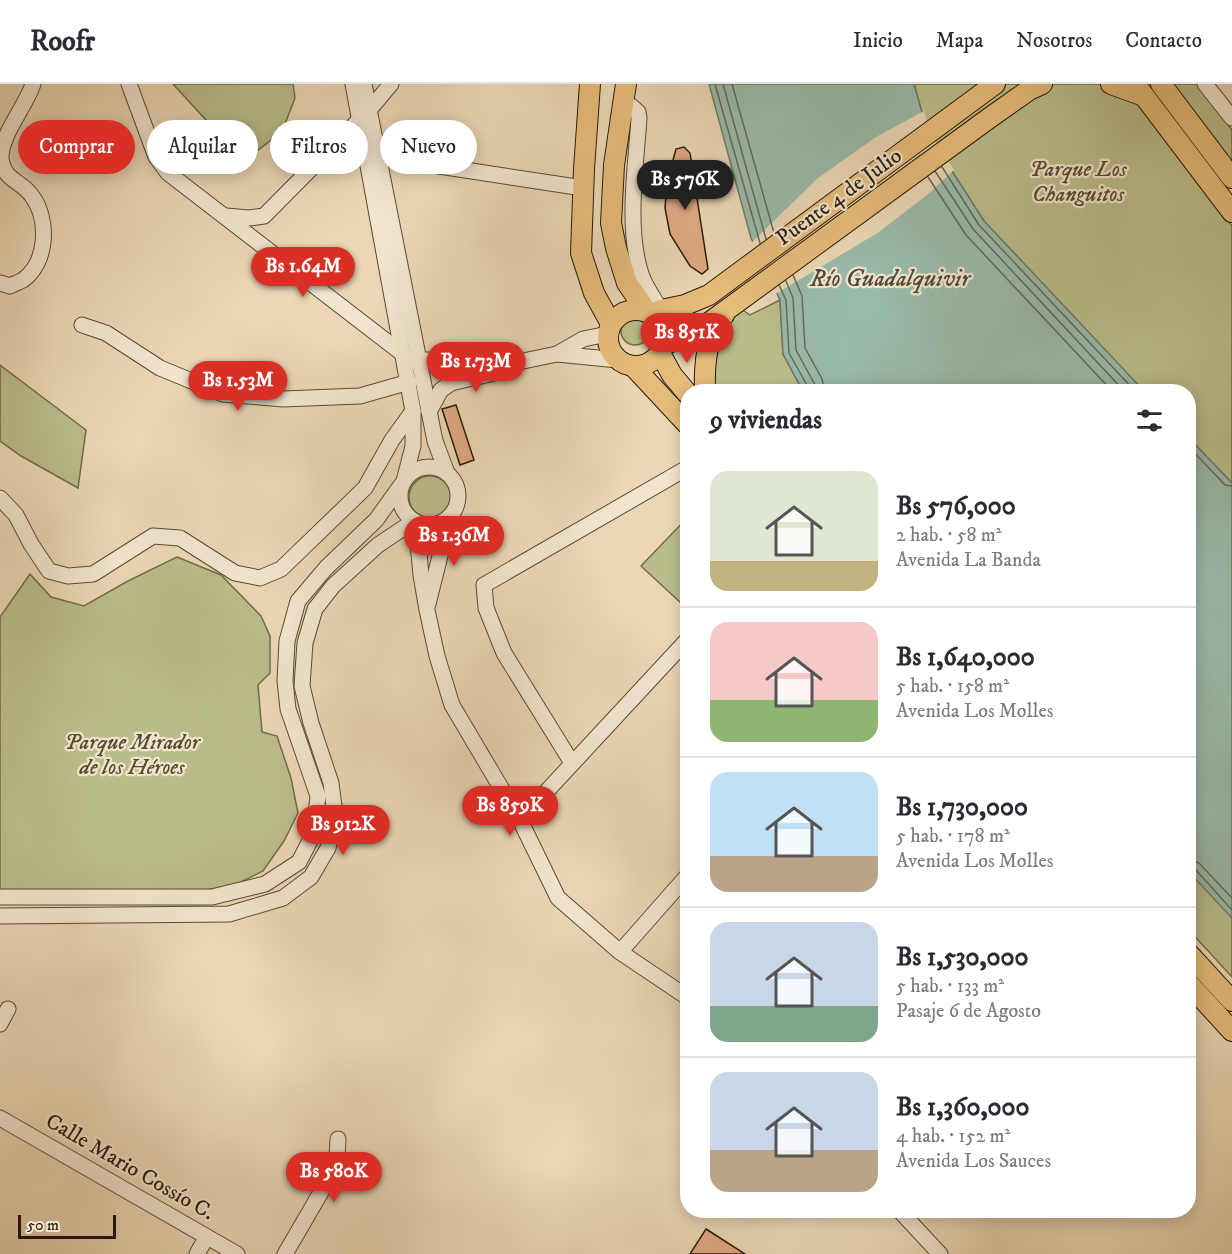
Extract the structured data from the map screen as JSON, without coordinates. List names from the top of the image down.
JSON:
{
  "streets": {
    "main road": ["Puente 4 de Julio"],
    "street": ["Calle Mario Cossío C."]
  },
  "water": ["Río Guadalquivir"],
  "parks": ["Parque Los Changuitos", "Parque Mirador de los Héroes"],
  "scale_bar": "50 m",
  "page": {
    "header": "Roofr",
    "nav": [
      "Inicio",
      "Mapa",
      "Nosotros",
      "Contacto"
    ],
    "chip": [
      "Comprar",
      "Alquilar",
      "Filtros",
      "Nuevo"
    ],
    "price": [
      "Bs 576K",
      "Bs 1.64M",
      "Bs 851K",
      "Bs 1.73M",
      "Bs 1.53M",
      "Bs 1.36M",
      "Bs 859K",
      "Bs 912K",
      "Bs 580K"
    ],
    "heading": "9 viviendas",
    "list": [
      {
        "name": "Bs 576,000",
        "note": "2 hab. · 58 m² · Avenida La Banda"
      },
      {
        "name": "Bs 1,640,000",
        "note": "5 hab. · 158 m² · Avenida Los Molles"
      },
      {
        "name": "Bs 1,730,000",
        "note": "5 hab. · 178 m² · Avenida Los Molles"
      },
      {
        "name": "Bs 1,530,000",
        "note": "5 hab. · 133 m² · Pasaje 6 de Agosto"
      },
      {
        "name": "Bs 1,360,000",
        "note": "4 hab. · 152 m² · Avenida Los Sauces"
      }
    ],
    "scale": "50 m"
  }
}
